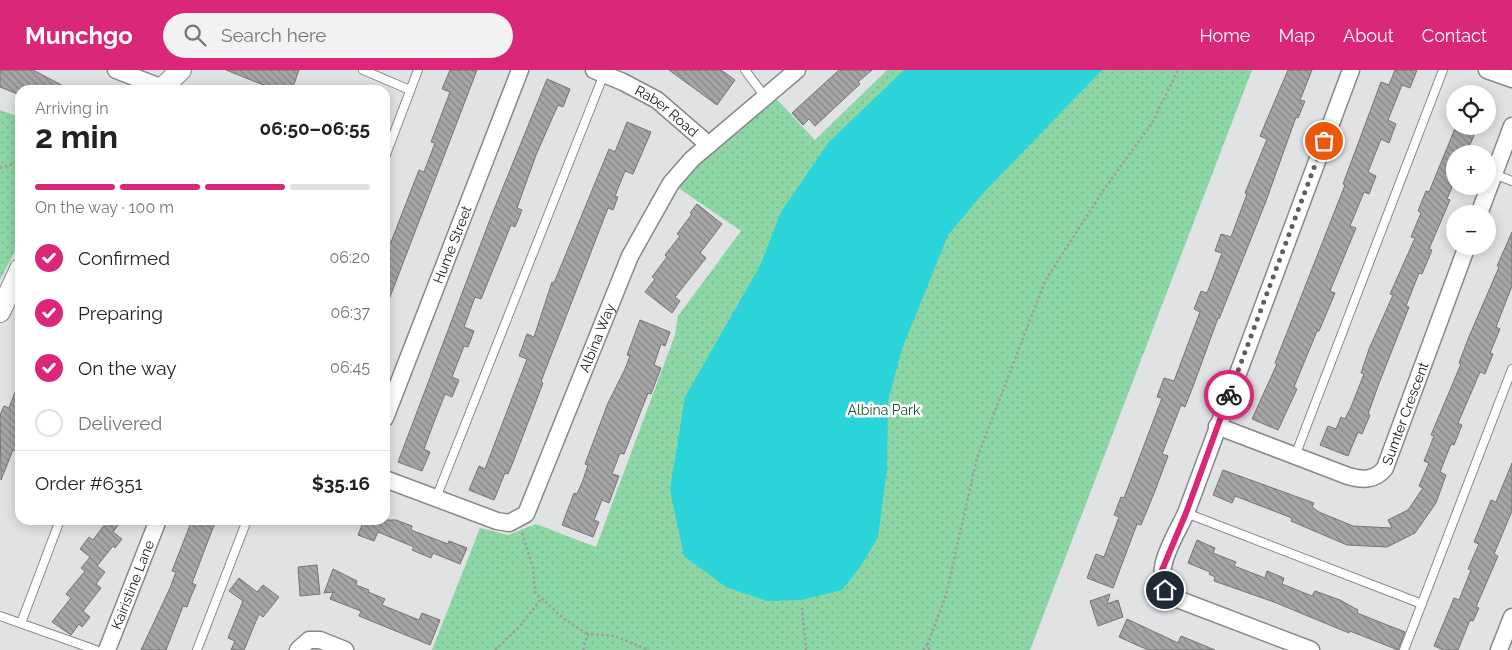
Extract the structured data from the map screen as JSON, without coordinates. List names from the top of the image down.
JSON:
{
  "streets": {
    "street": [
      "Raber Road",
      "Hume Street",
      "Albina Way",
      "Sumter Crescent",
      "Kairistine Lane"
    ]
  },
  "crossings": [
    ["Raber Road", "Albina Way"]
  ],
  "parks": ["Albina Park"],
  "page": {
    "header": "Munchgo",
    "search": "Search here",
    "nav": [
      "Home",
      "Map",
      "About",
      "Contact"
    ],
    "map_buttons": ["+", "−"],
    "heading": ["2 min", "Arriving in", "06:50–06:55"],
    "panel": ["Order #6351", "$35.16"],
    "bar": "On the way · 100 m",
    "list": [
      ["Confirmed", "06:20"],
      ["Preparing", "06:37"],
      ["On the way", "06:45"],
      "Delivered"
    ]
  }
}
